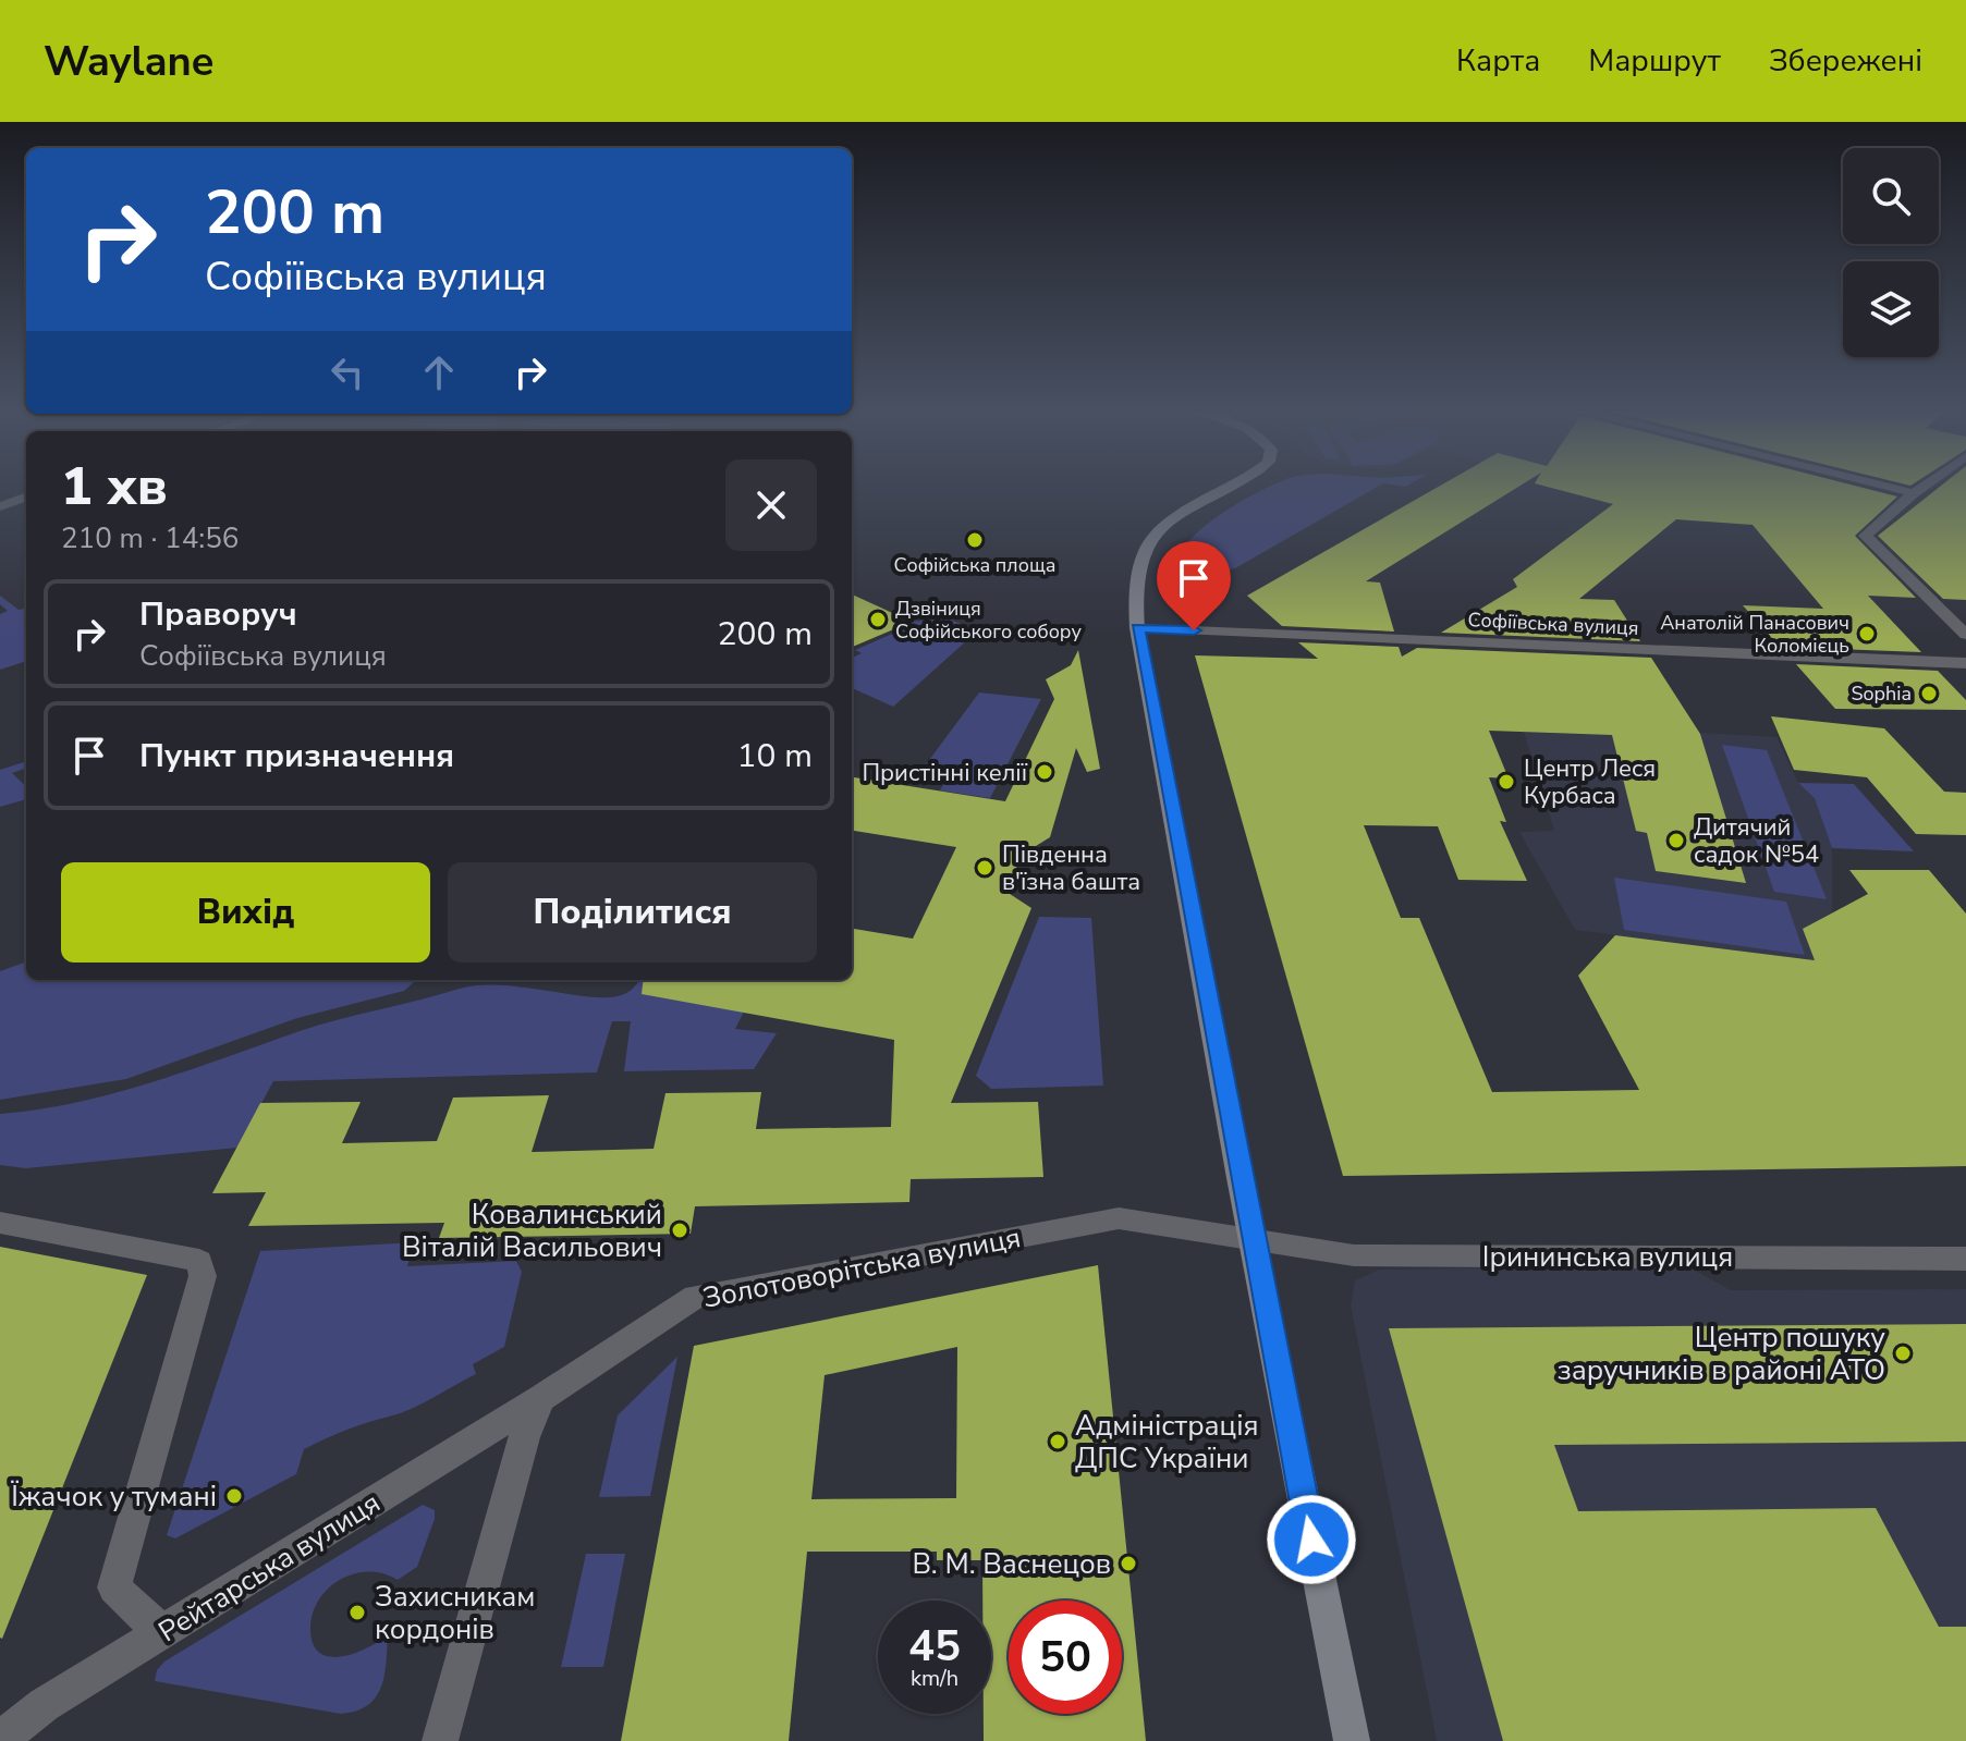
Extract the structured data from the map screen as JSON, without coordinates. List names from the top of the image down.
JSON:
{
  "streets": {
    "street": [
      "Софіївська вулиця",
      "Ірининська вулиця",
      "Золотоворітська вулиця",
      "Рейтарська вулиця"
    ]
  },
  "crossings": [
    ["Ірининська вулиця", "Золотоворітська вулиця"],
    ["Золотоворітська вулиця", "Рейтарська вулиця"]
  ],
  "places": [
    "Софійська площа",
    "Дзвіниця Софійського собору",
    "Анатолій Панасович Коломієць",
    "Sophia",
    "Пристінні келії",
    "Центр Леся Курбаса",
    "Дитячий садок №54",
    "Південна в'їзна башта",
    "Ковалинський Віталій Васильович",
    "Центр пошуку заручників в районі АТО",
    "Адміністрація ДПС України",
    "Їжачок у тумані",
    "В. М. Васнецов",
    "Захисникам кордонів"
  ],
  "page": {
    "header": "Waylane",
    "nav": ["Карта", "Маршрут", "Збережені"],
    "turn": ["200 m", "Софіївська вулиця"],
    "heading": ["1 хв", "210 m · 14:56"],
    "list": [
      {
        "name": "Праворуч",
        "note": "Софіївська вулиця",
        "value": "200 m"
      },
      {
        "name": "Пункт призначення",
        "value": "10 m"
      }
    ],
    "buttons": ["Вихід", "Поділитися"],
    "speed": "45 km/h",
    "limit": "50"
  }
}
